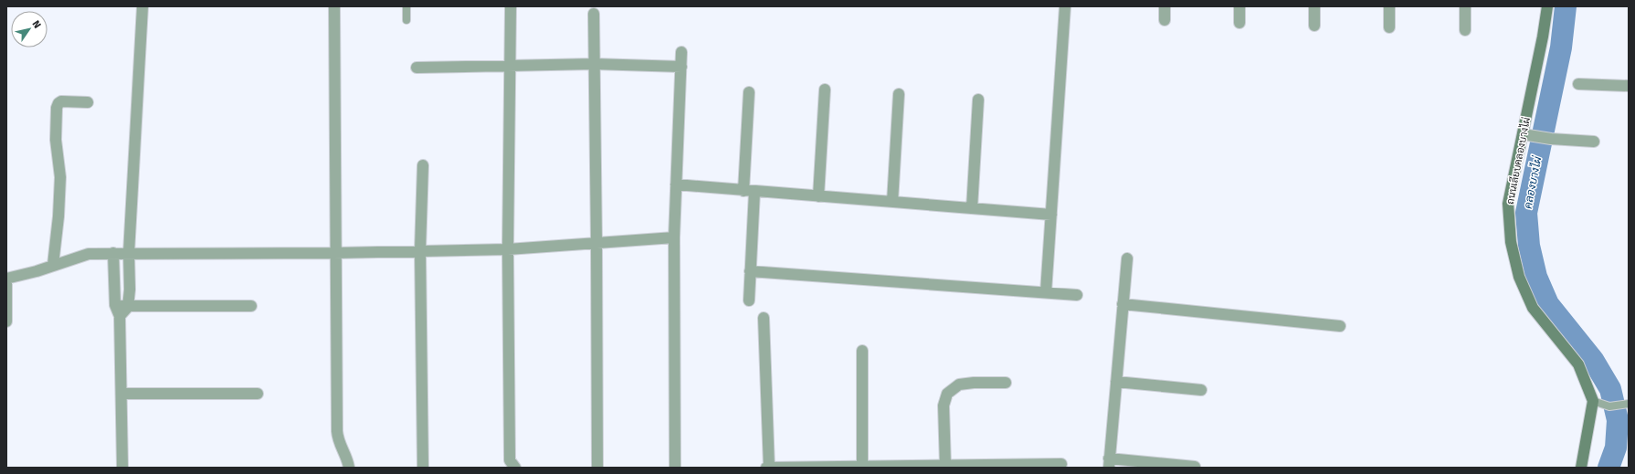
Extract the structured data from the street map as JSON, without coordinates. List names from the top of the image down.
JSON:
{
  "streets": {
    "street": ["ถนนเลียบคลองบางไผ่"]
  },
  "water": ["คลองบางไผ่"],
  "north": "top right"
}
